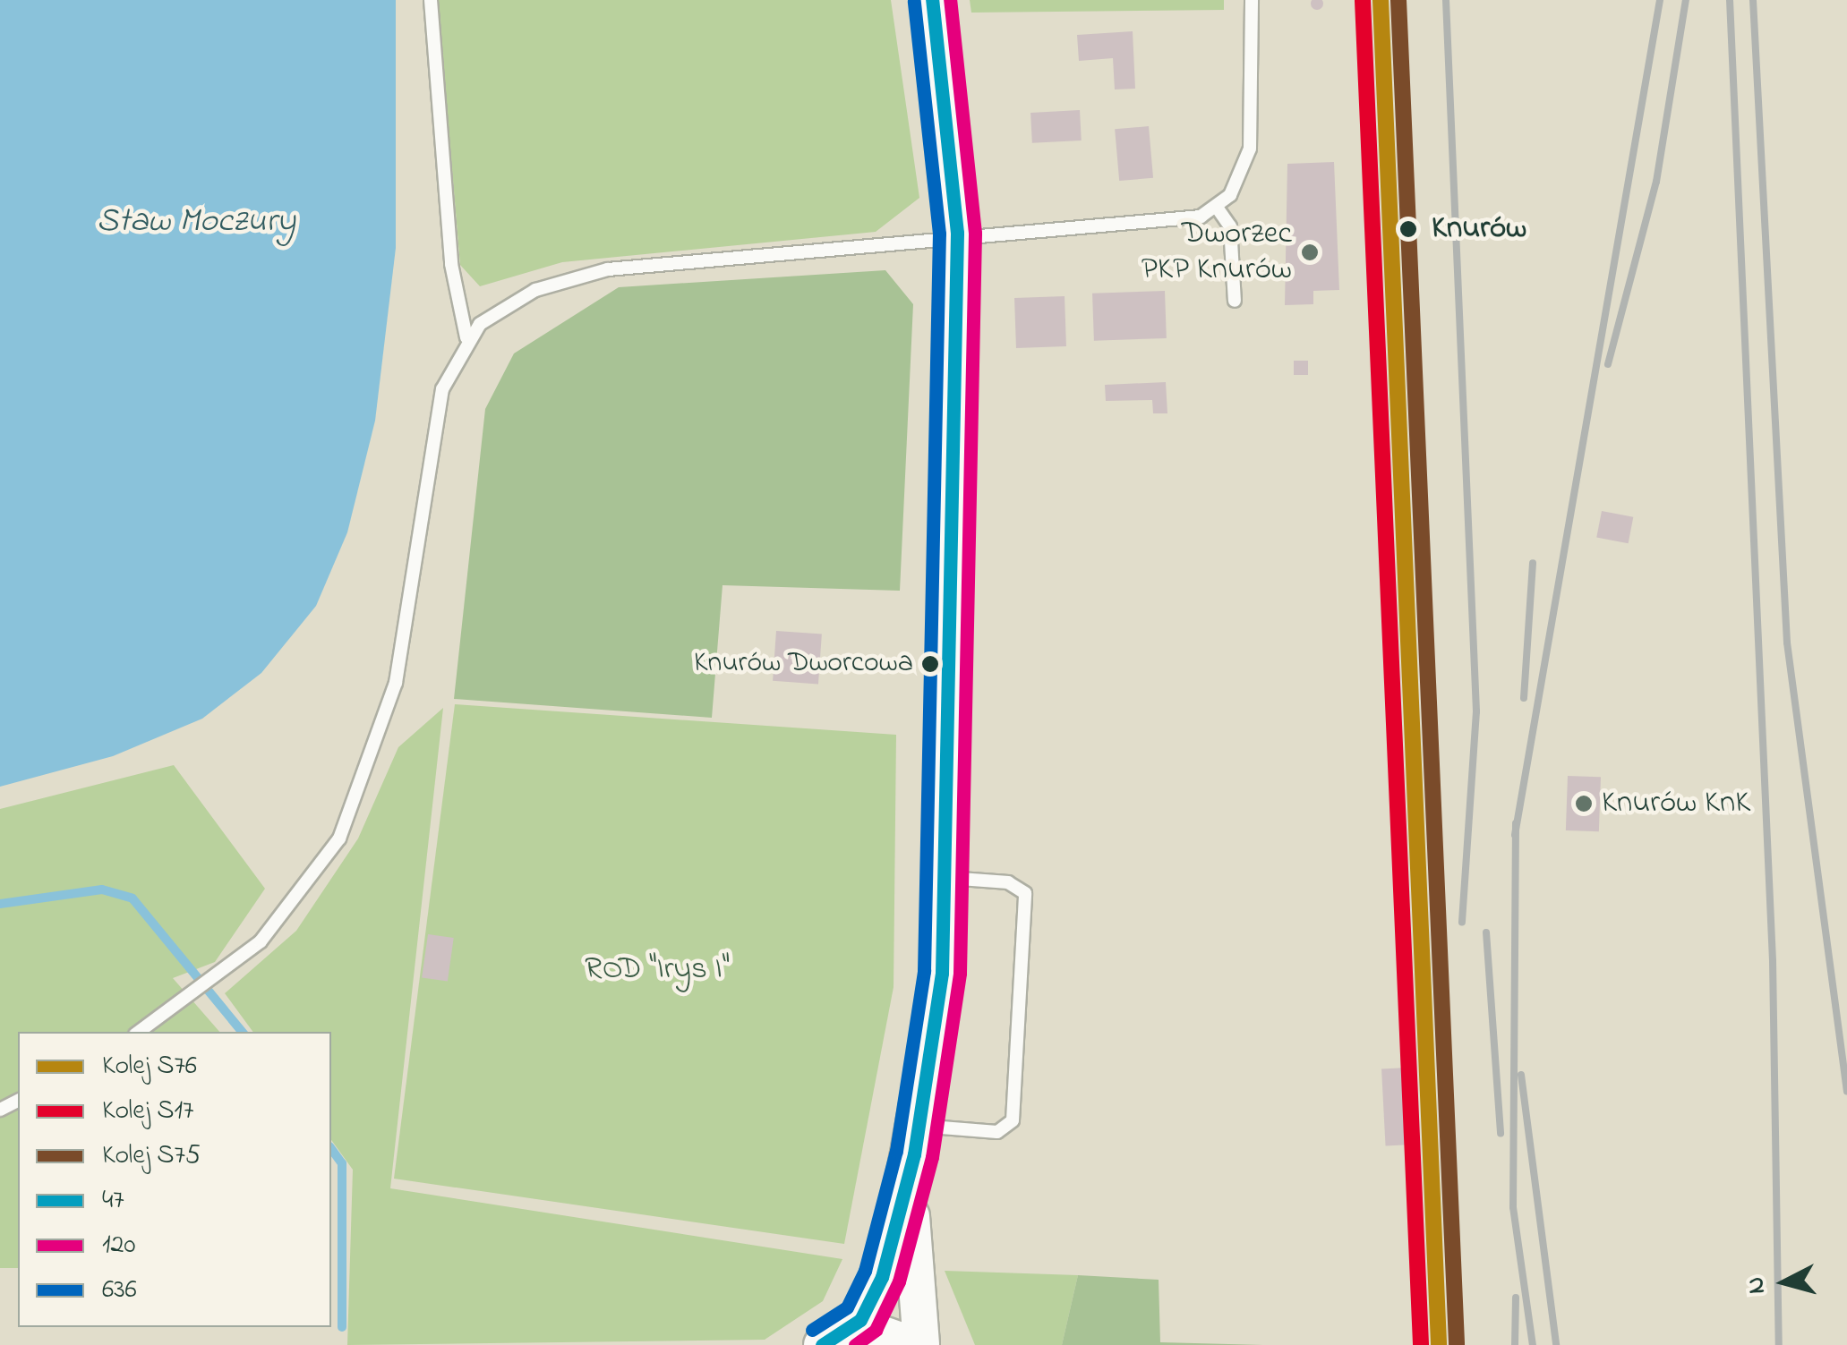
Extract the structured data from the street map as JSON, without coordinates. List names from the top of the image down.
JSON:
{
  "water": ["Staw Moczury"],
  "parks": ["ROD \"Irys I\""],
  "places": [
    "Knurów",
    "Dworzec PKP Knurów",
    "Knurów Dworcowa",
    "Knurów KnK"
  ],
  "lines": [
    "rail line S76",
    "rail line S75",
    "transit line 47",
    "transit line 120",
    "rail line S17",
    "transit line 636"
  ],
  "legend": [
    "Kolej S76",
    "Kolej S17",
    "Kolej S75",
    "47",
    "120",
    "636"
  ],
  "north": "left"
}
